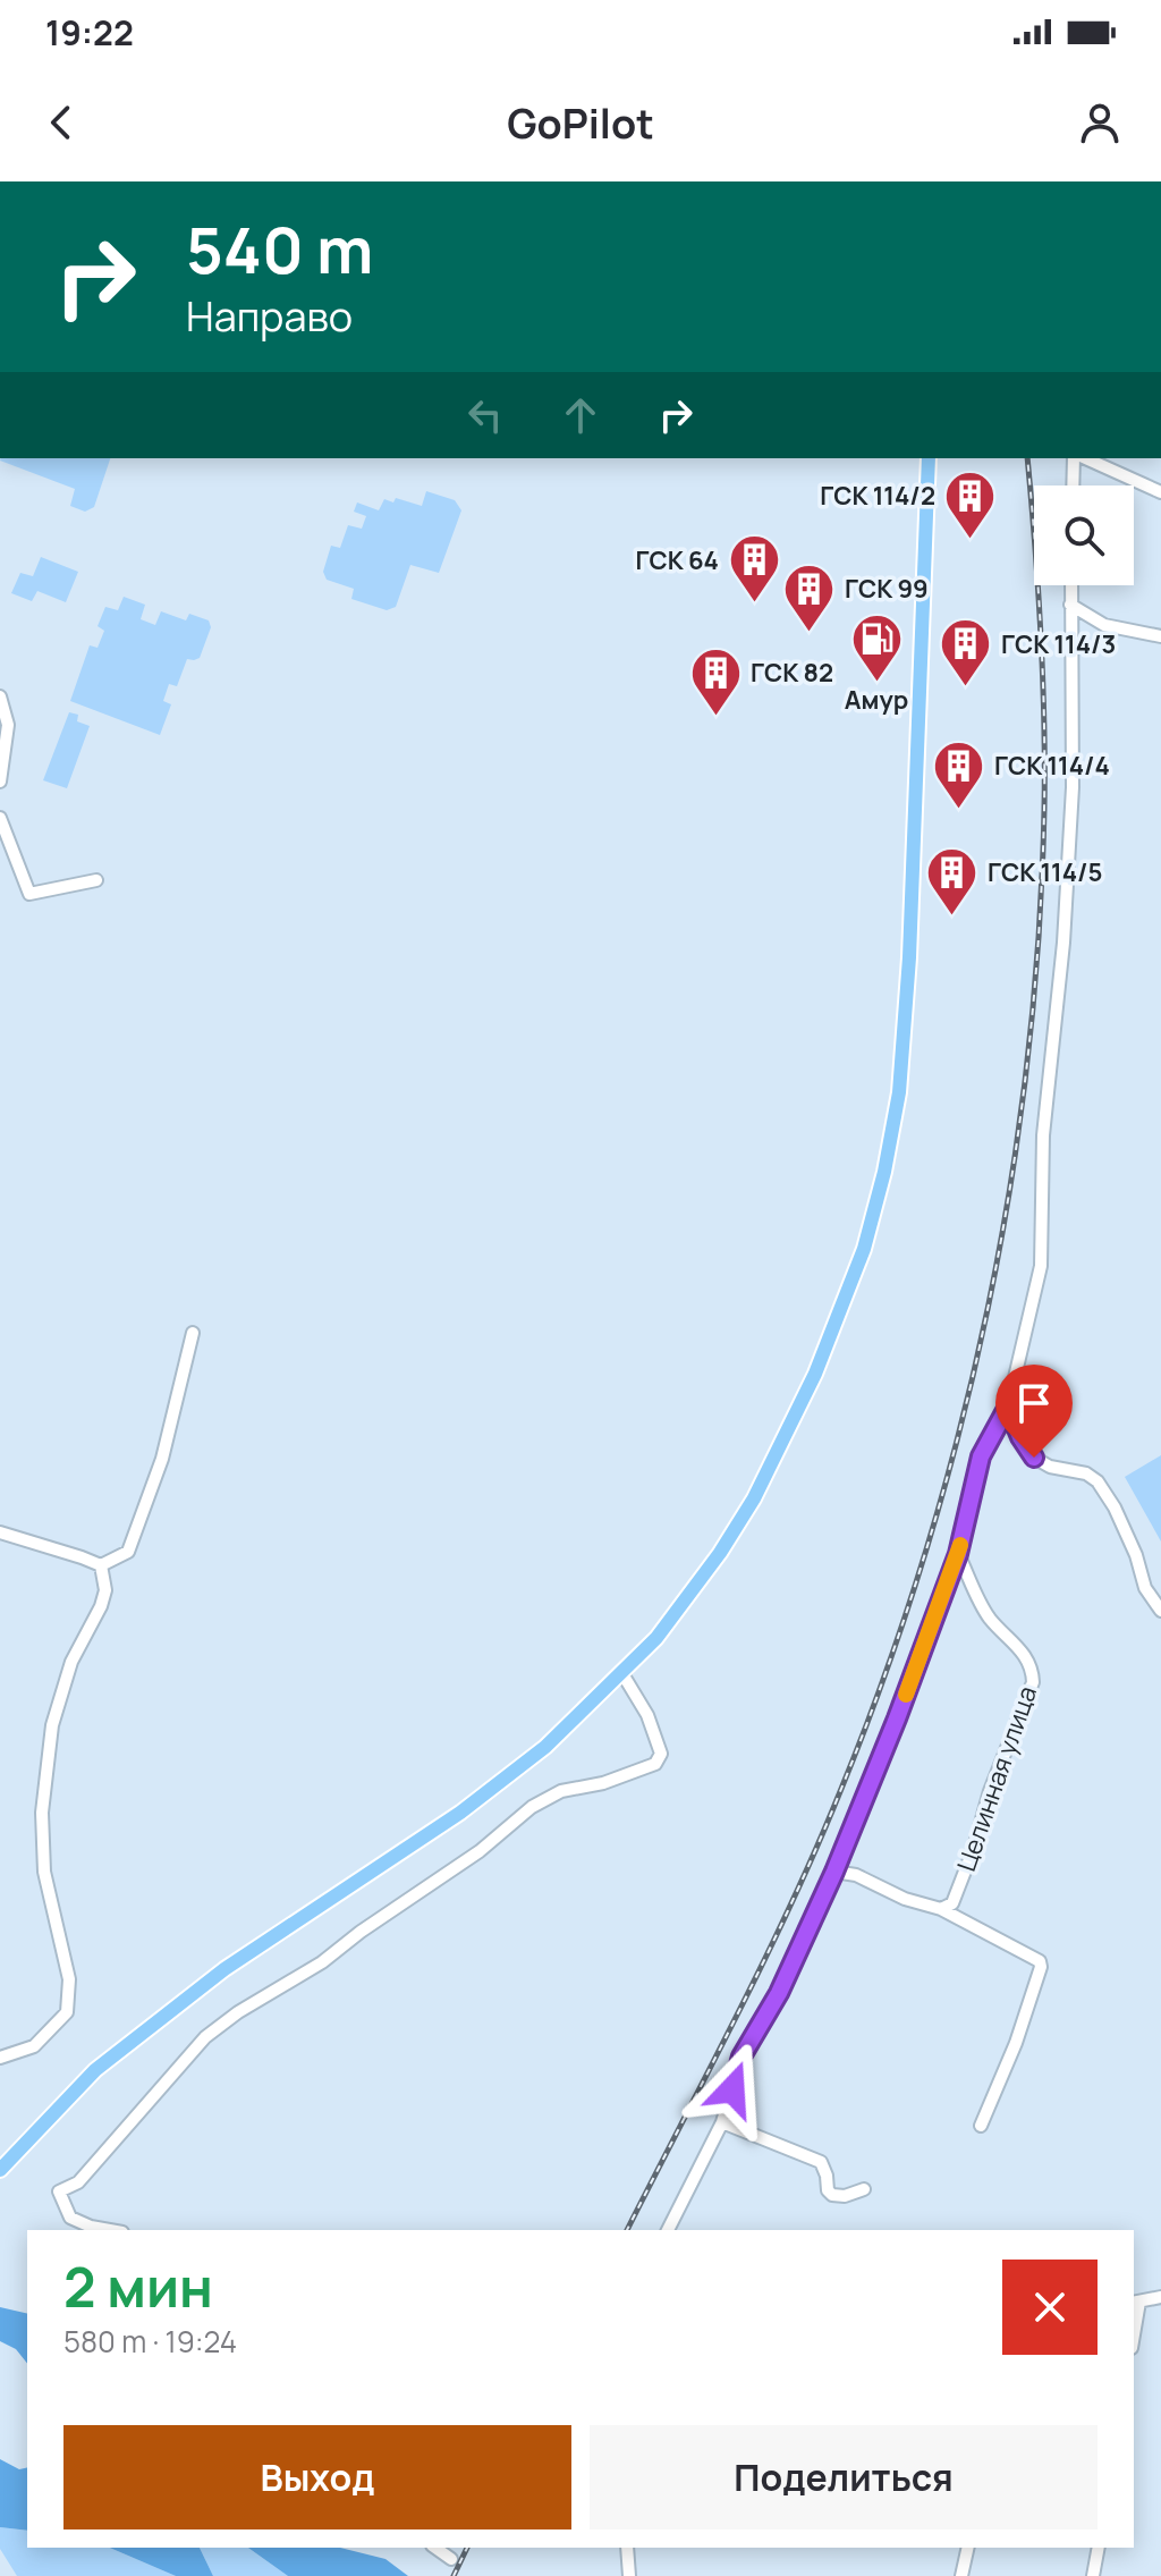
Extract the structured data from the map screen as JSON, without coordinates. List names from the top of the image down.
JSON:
{
  "streets": {
    "street": ["Целинная улица"]
  },
  "places": {
    "building": [
      "ГСК 114/2",
      "ГСК 64",
      "ГСК 99",
      "ГСК 114/3",
      "ГСК 82",
      "ГСК 114/4",
      "ГСК 114/5"
    ],
    "fuel station": ["Амур"]
  },
  "page": {
    "status": "19:22",
    "header": "GoPilot",
    "turn": ["540 m", "Направо"],
    "heading": ["2 мин", "580 m · 19:24"],
    "buttons": ["Выход", "Поделиться"]
  }
}
